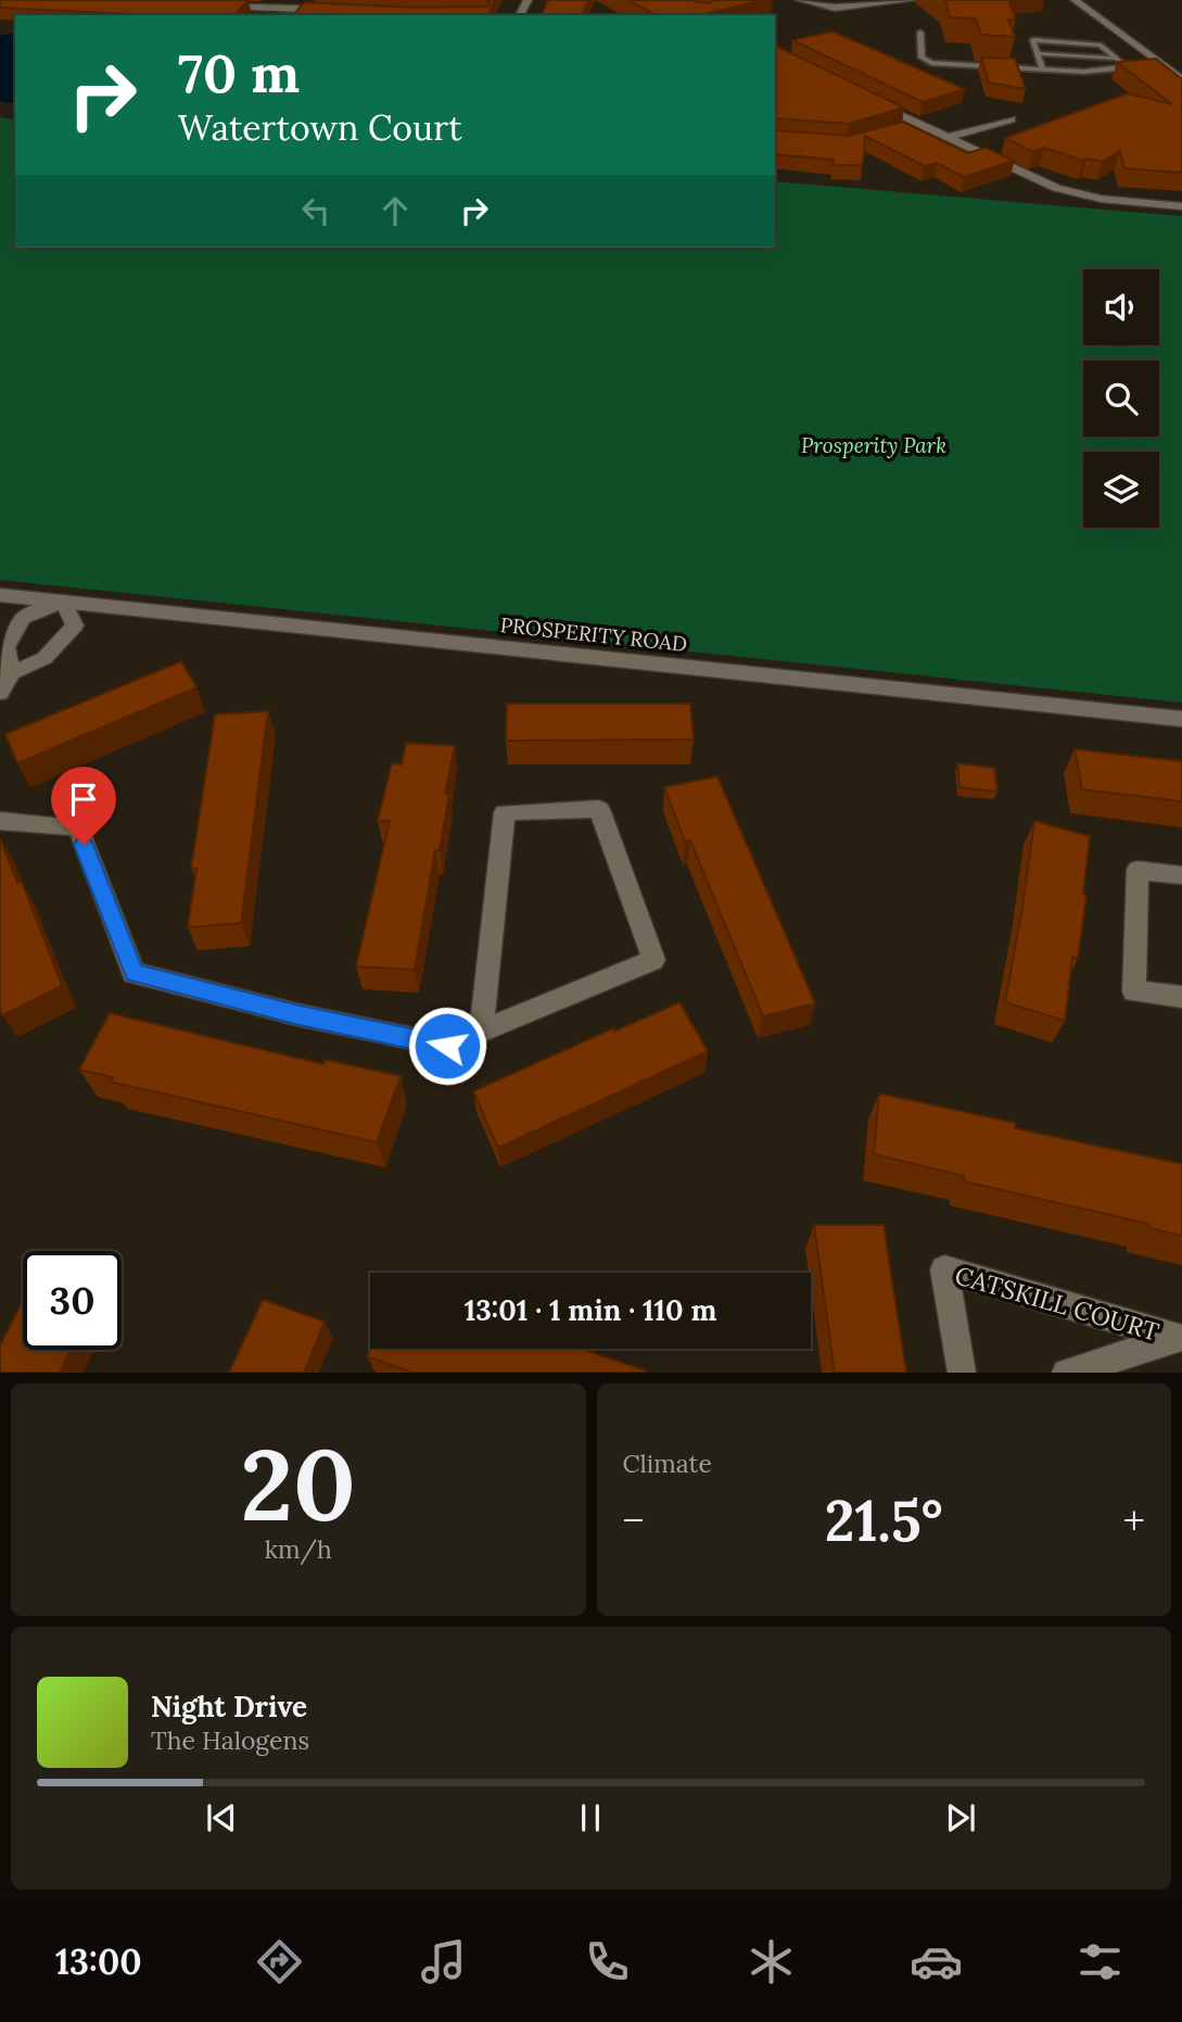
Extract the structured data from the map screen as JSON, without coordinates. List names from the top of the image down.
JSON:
{
  "streets": {
    "street": ["PROSPERITY ROAD", "CATSKILL COURT"]
  },
  "parks": ["Prosperity Park"],
  "page": {
    "turn": ["70 m", "Watertown Court"],
    "limit": "30",
    "trip": "13:01 · 1 min · 110 m",
    "tile": [
      ["20", "km/h"],
      "Climate"
    ],
    "heat": ["−", "21.5°", "+"],
    "song": ["Night Drive", "The Halogens"],
    "tabs": "13:00"
  }
}
